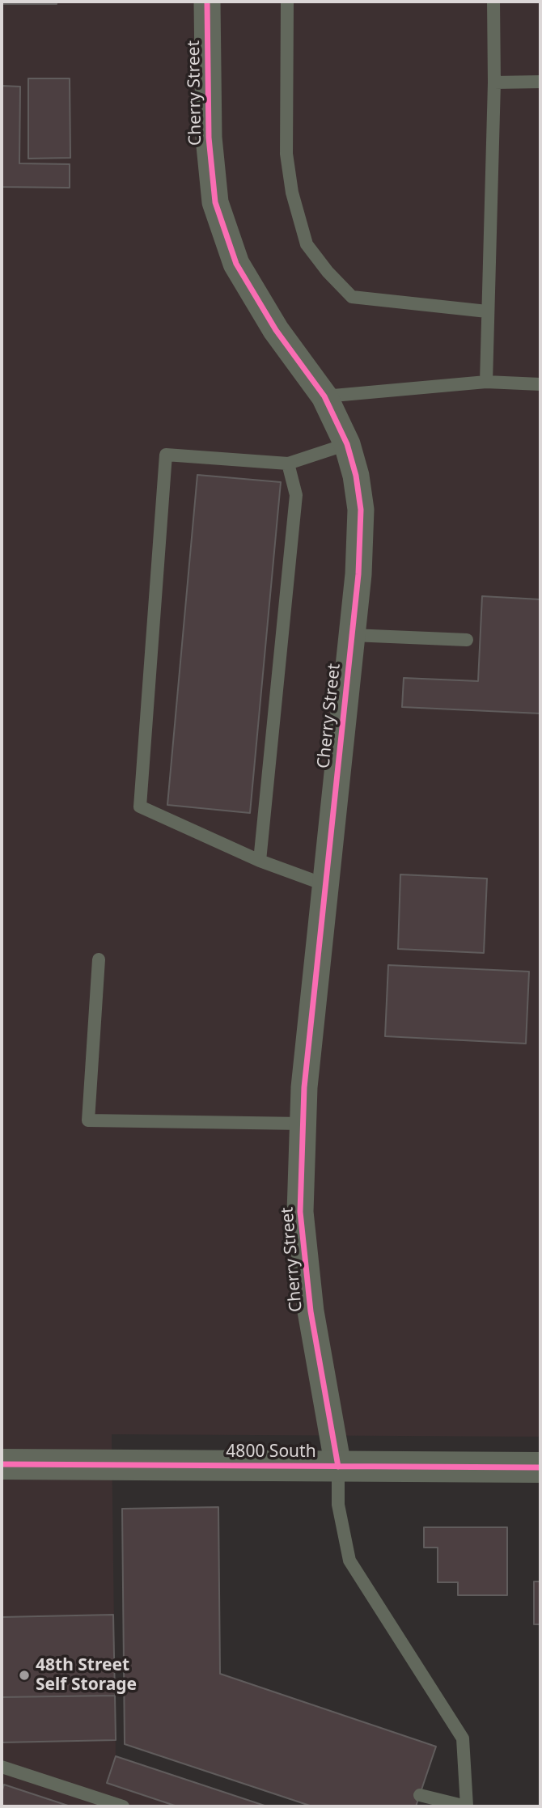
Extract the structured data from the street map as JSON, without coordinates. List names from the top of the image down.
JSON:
{
  "streets": {
    "street": ["Cherry Street", "4800 South"]
  },
  "crossings": [
    ["Cherry Street", "4800 South"]
  ],
  "places": ["48th Street Self Storage"]
}
